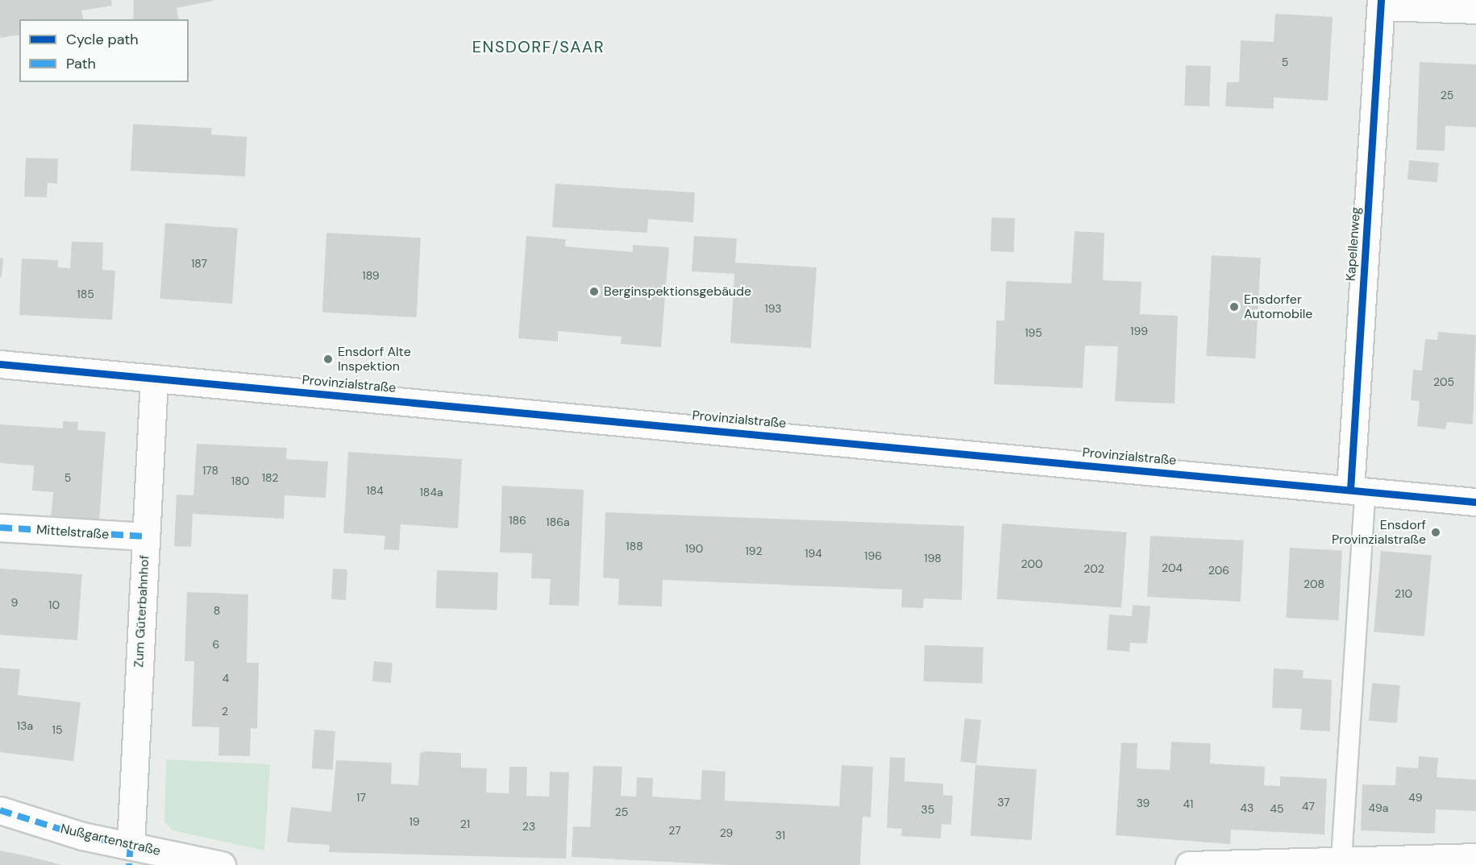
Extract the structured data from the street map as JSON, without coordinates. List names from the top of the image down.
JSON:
{
  "streets": {
    "street": [
      "Kapellenweg",
      "Provinzialstraße",
      "Mittelstraße",
      "Zum Güterbahnhof",
      "Nußgartenstraße"
    ]
  },
  "crossings": [
    ["Kapellenweg", "Provinzialstraße"],
    ["Provinzialstraße", "Zum Güterbahnhof"],
    ["Mittelstraße", "Zum Güterbahnhof"],
    ["Zum Güterbahnhof", "Nußgartenstraße"]
  ],
  "districts": ["ENSDORF/SAAR"],
  "places": [
    "Berginspektionsgebäude",
    "Ensdorfer Automobile",
    "Ensdorf Alte Inspektion",
    "Ensdorf Provinzialstraße"
  ],
  "house_numbers": [
    "5",
    "25",
    "187",
    "189",
    "185",
    "193",
    "199",
    "195",
    "205",
    "178",
    "5",
    "182",
    "180",
    "184",
    "184a",
    "186",
    "186a",
    "188",
    "190",
    "192",
    "194",
    "196",
    "198",
    "200",
    "204",
    "202",
    "206",
    "208",
    "210",
    "9",
    "10",
    "8",
    "6",
    "4",
    "2",
    "13a",
    "15",
    "17",
    "49",
    "37",
    "39",
    "41",
    "47",
    "43",
    "49a",
    "45",
    "35",
    "25",
    "19",
    "21",
    "23",
    "27",
    "29",
    "31"
  ],
  "legend": ["Cycle path", "Path"]
}
